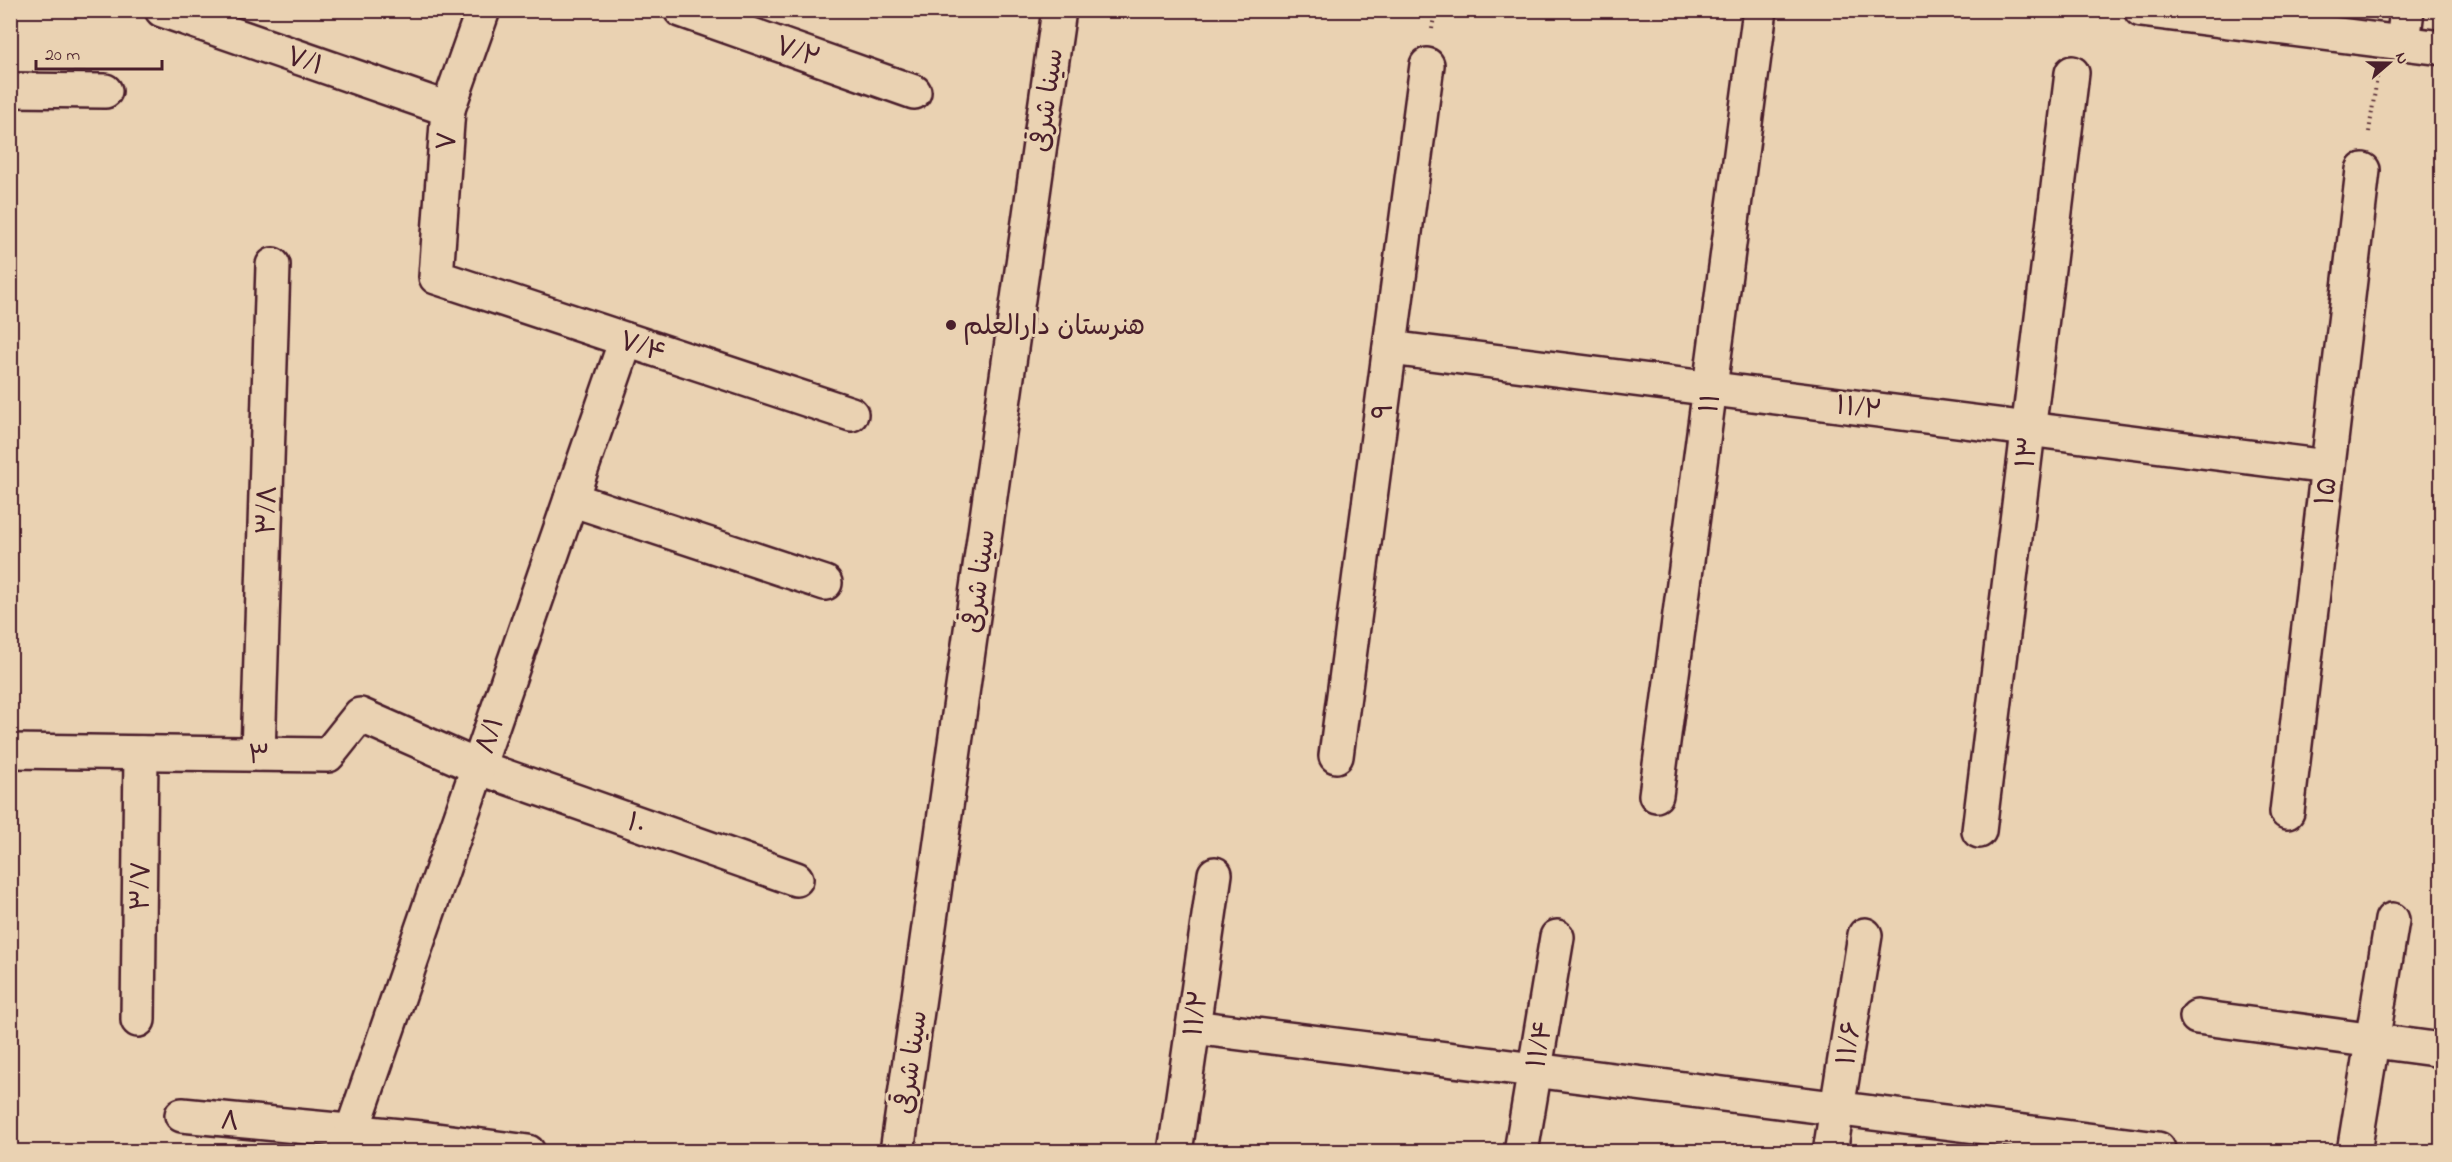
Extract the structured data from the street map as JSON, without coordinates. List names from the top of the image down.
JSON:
{
  "streets": {
    "street": [
      "۷/۲",
      "۷/۱",
      "سینا شرقی",
      "۷",
      "۷/۴",
      "۱۱",
      "۱۱/۲",
      "۹",
      "۱۳",
      "۱۵",
      "۳/۸",
      "۸/۱",
      "۳",
      "۱۰",
      "۳/۷",
      "۱۱/۶",
      "۱۱/۴",
      "۸"
    ]
  },
  "crossings": [
    ["۷/۱", "۷"],
    ["۷", "۷/۴"],
    ["۷/۴", "۸/۱"],
    ["۱۱", "۱۱/۲"],
    ["۱۱/۲", "۹"],
    ["۱۱/۲", "۱۳"],
    ["۱۱/۲", "۱۵"],
    ["۳/۸", "۳"],
    ["۸/۱", "۳"],
    ["۸/۱", "۱۰"],
    ["۸/۱", "۸"],
    ["۳", "۱۰"],
    ["۳", "۳/۷"]
  ],
  "places": ["هنرستان دارالعلم"],
  "scale_bar": "20 m",
  "north": "right"
}
